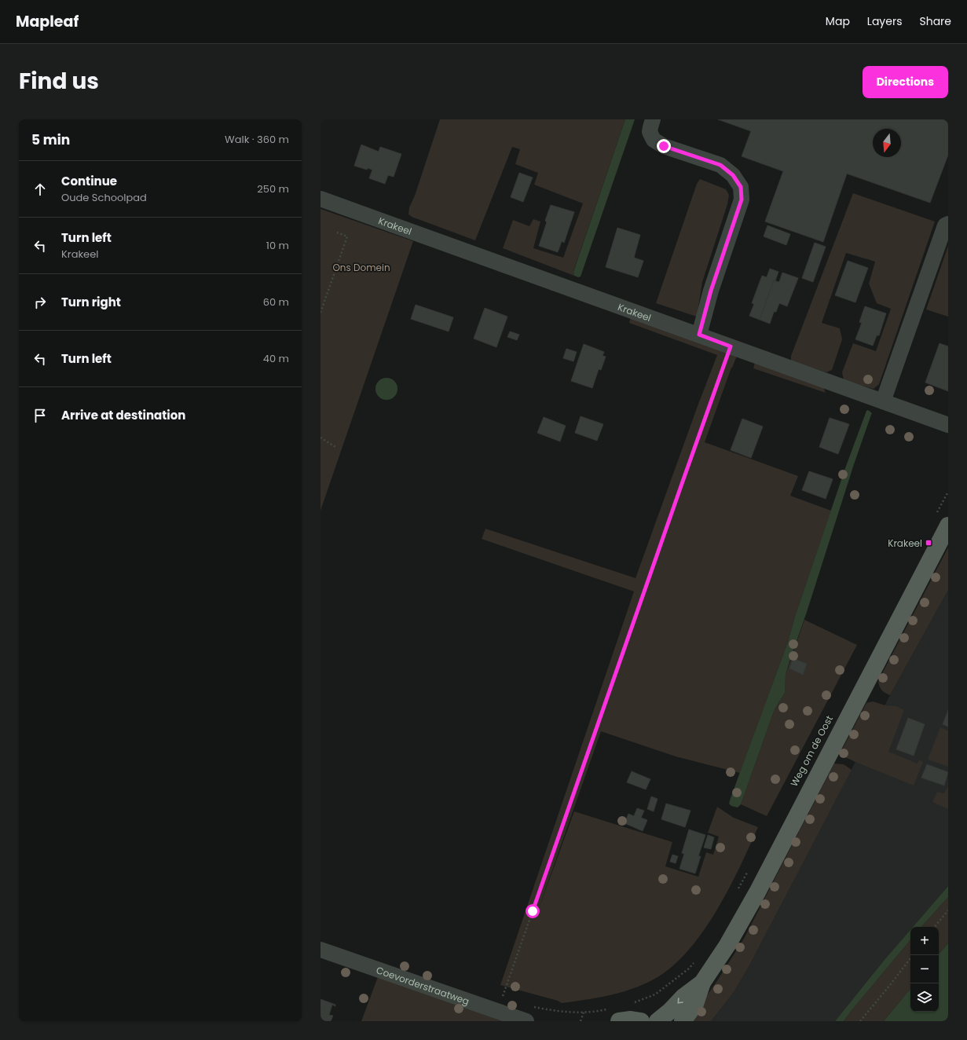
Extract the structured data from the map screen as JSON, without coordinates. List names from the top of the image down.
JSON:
{
  "streets": {
    "main road": ["Weg om de Oost"],
    "street": ["Krakeel", "Coevorderstraatweg"]
  },
  "parks": ["Ons Domein"],
  "places": {
    "transit": ["Krakeel"]
  },
  "north": "bottom",
  "page": {
    "header": "Mapleaf",
    "nav": ["Map", "Layers", "Share"],
    "title": "Find us",
    "buttons": "Directions",
    "heading": ["5 min", "Walk · 360 m"],
    "list": [
      ["Continue", "Oude Schoolpad", "250 m"],
      ["Turn left", "Krakeel", "10 m"],
      ["Turn right", "60 m"],
      ["Turn left", "40 m"],
      "Arrive at destination"
    ],
    "map_buttons": ["+", "−"]
  }
}
